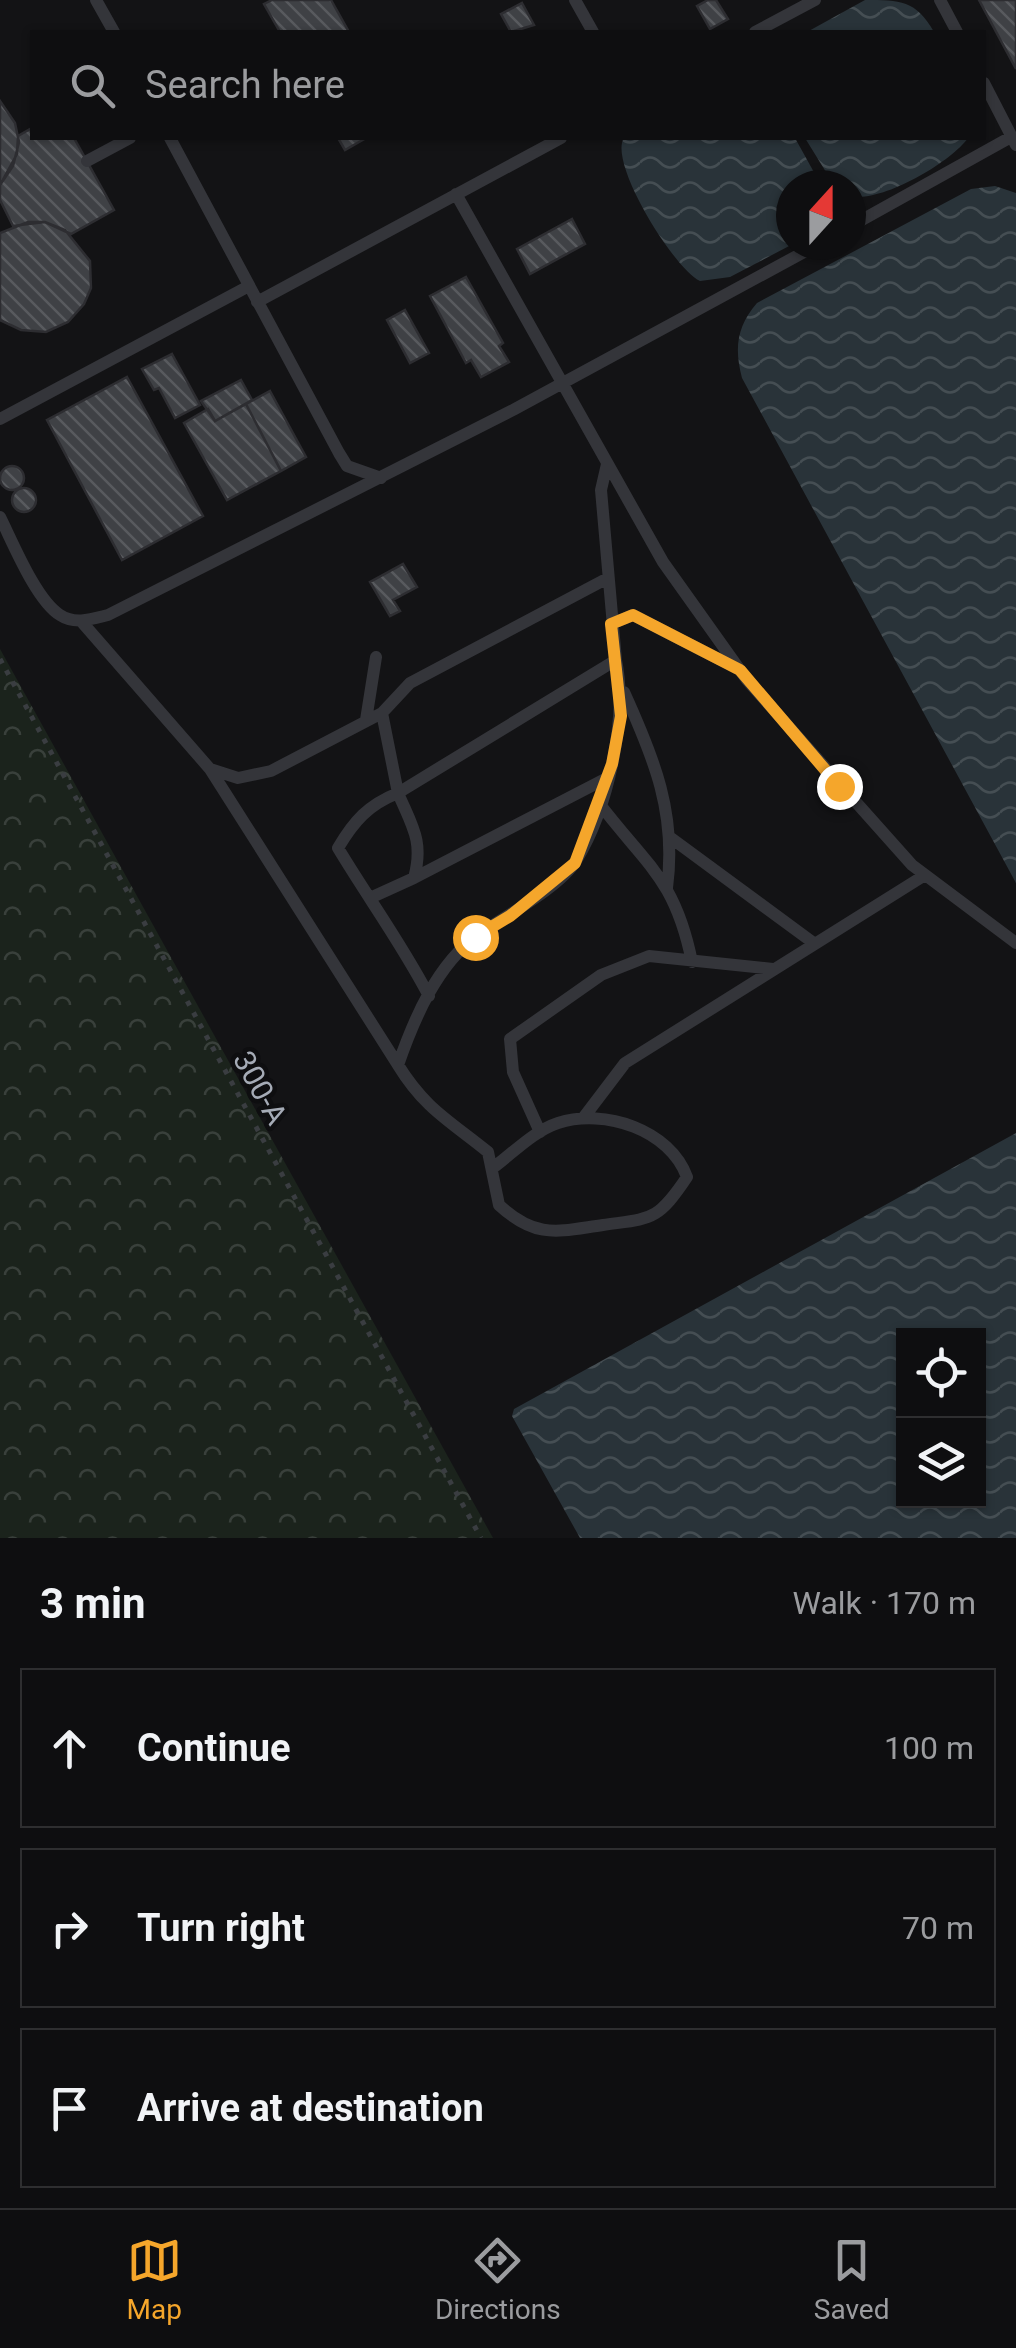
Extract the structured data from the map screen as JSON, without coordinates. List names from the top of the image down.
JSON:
{
  "streets": {
    "path": ["300-A"]
  },
  "north": "top",
  "page": {
    "search": "Search here",
    "heading": ["3 min", "Walk · 170 m"],
    "list": [
      ["Continue", "100 m"],
      ["Turn right", "70 m"],
      "Arrive at destination"
    ],
    "nav": ["Map", "Directions", "Saved"]
  }
}
